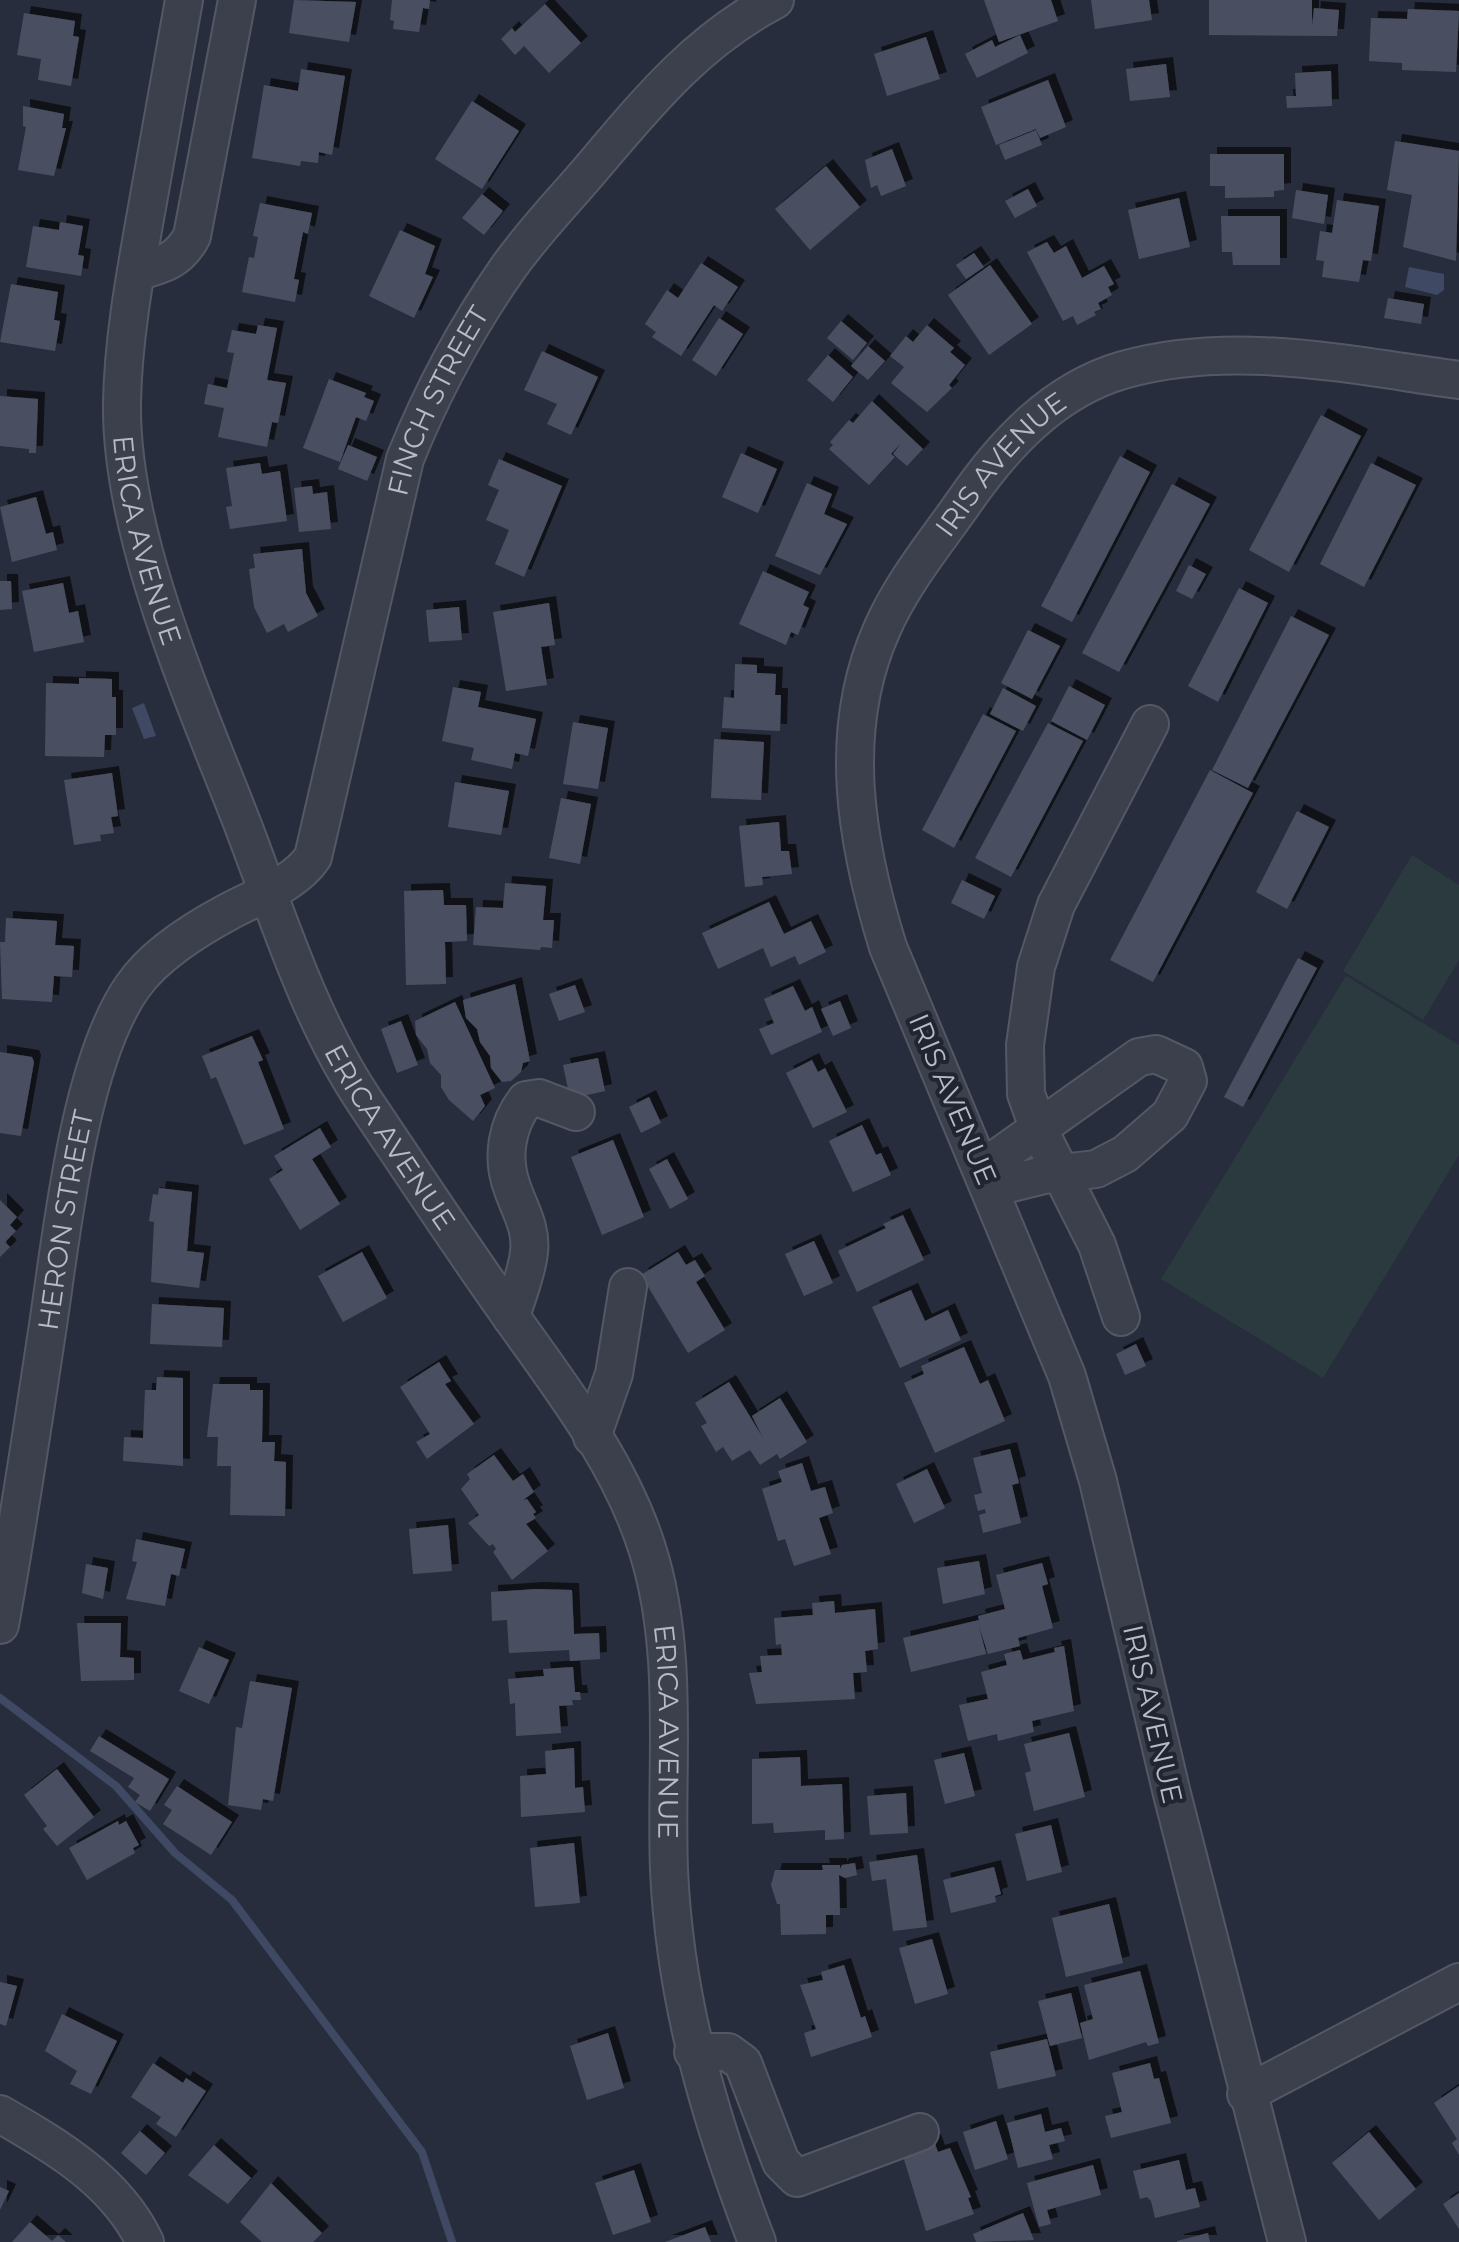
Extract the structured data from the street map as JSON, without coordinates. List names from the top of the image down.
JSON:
{
  "streets": {
    "street": [
      "FINCH STREET",
      "IRIS AVENUE",
      "ERICA AVENUE",
      "HERON STREET"
    ]
  },
  "crossings": [
    ["FINCH STREET", "ERICA AVENUE"],
    ["FINCH STREET", "HERON STREET"],
    ["ERICA AVENUE", "HERON STREET"]
  ]
}
